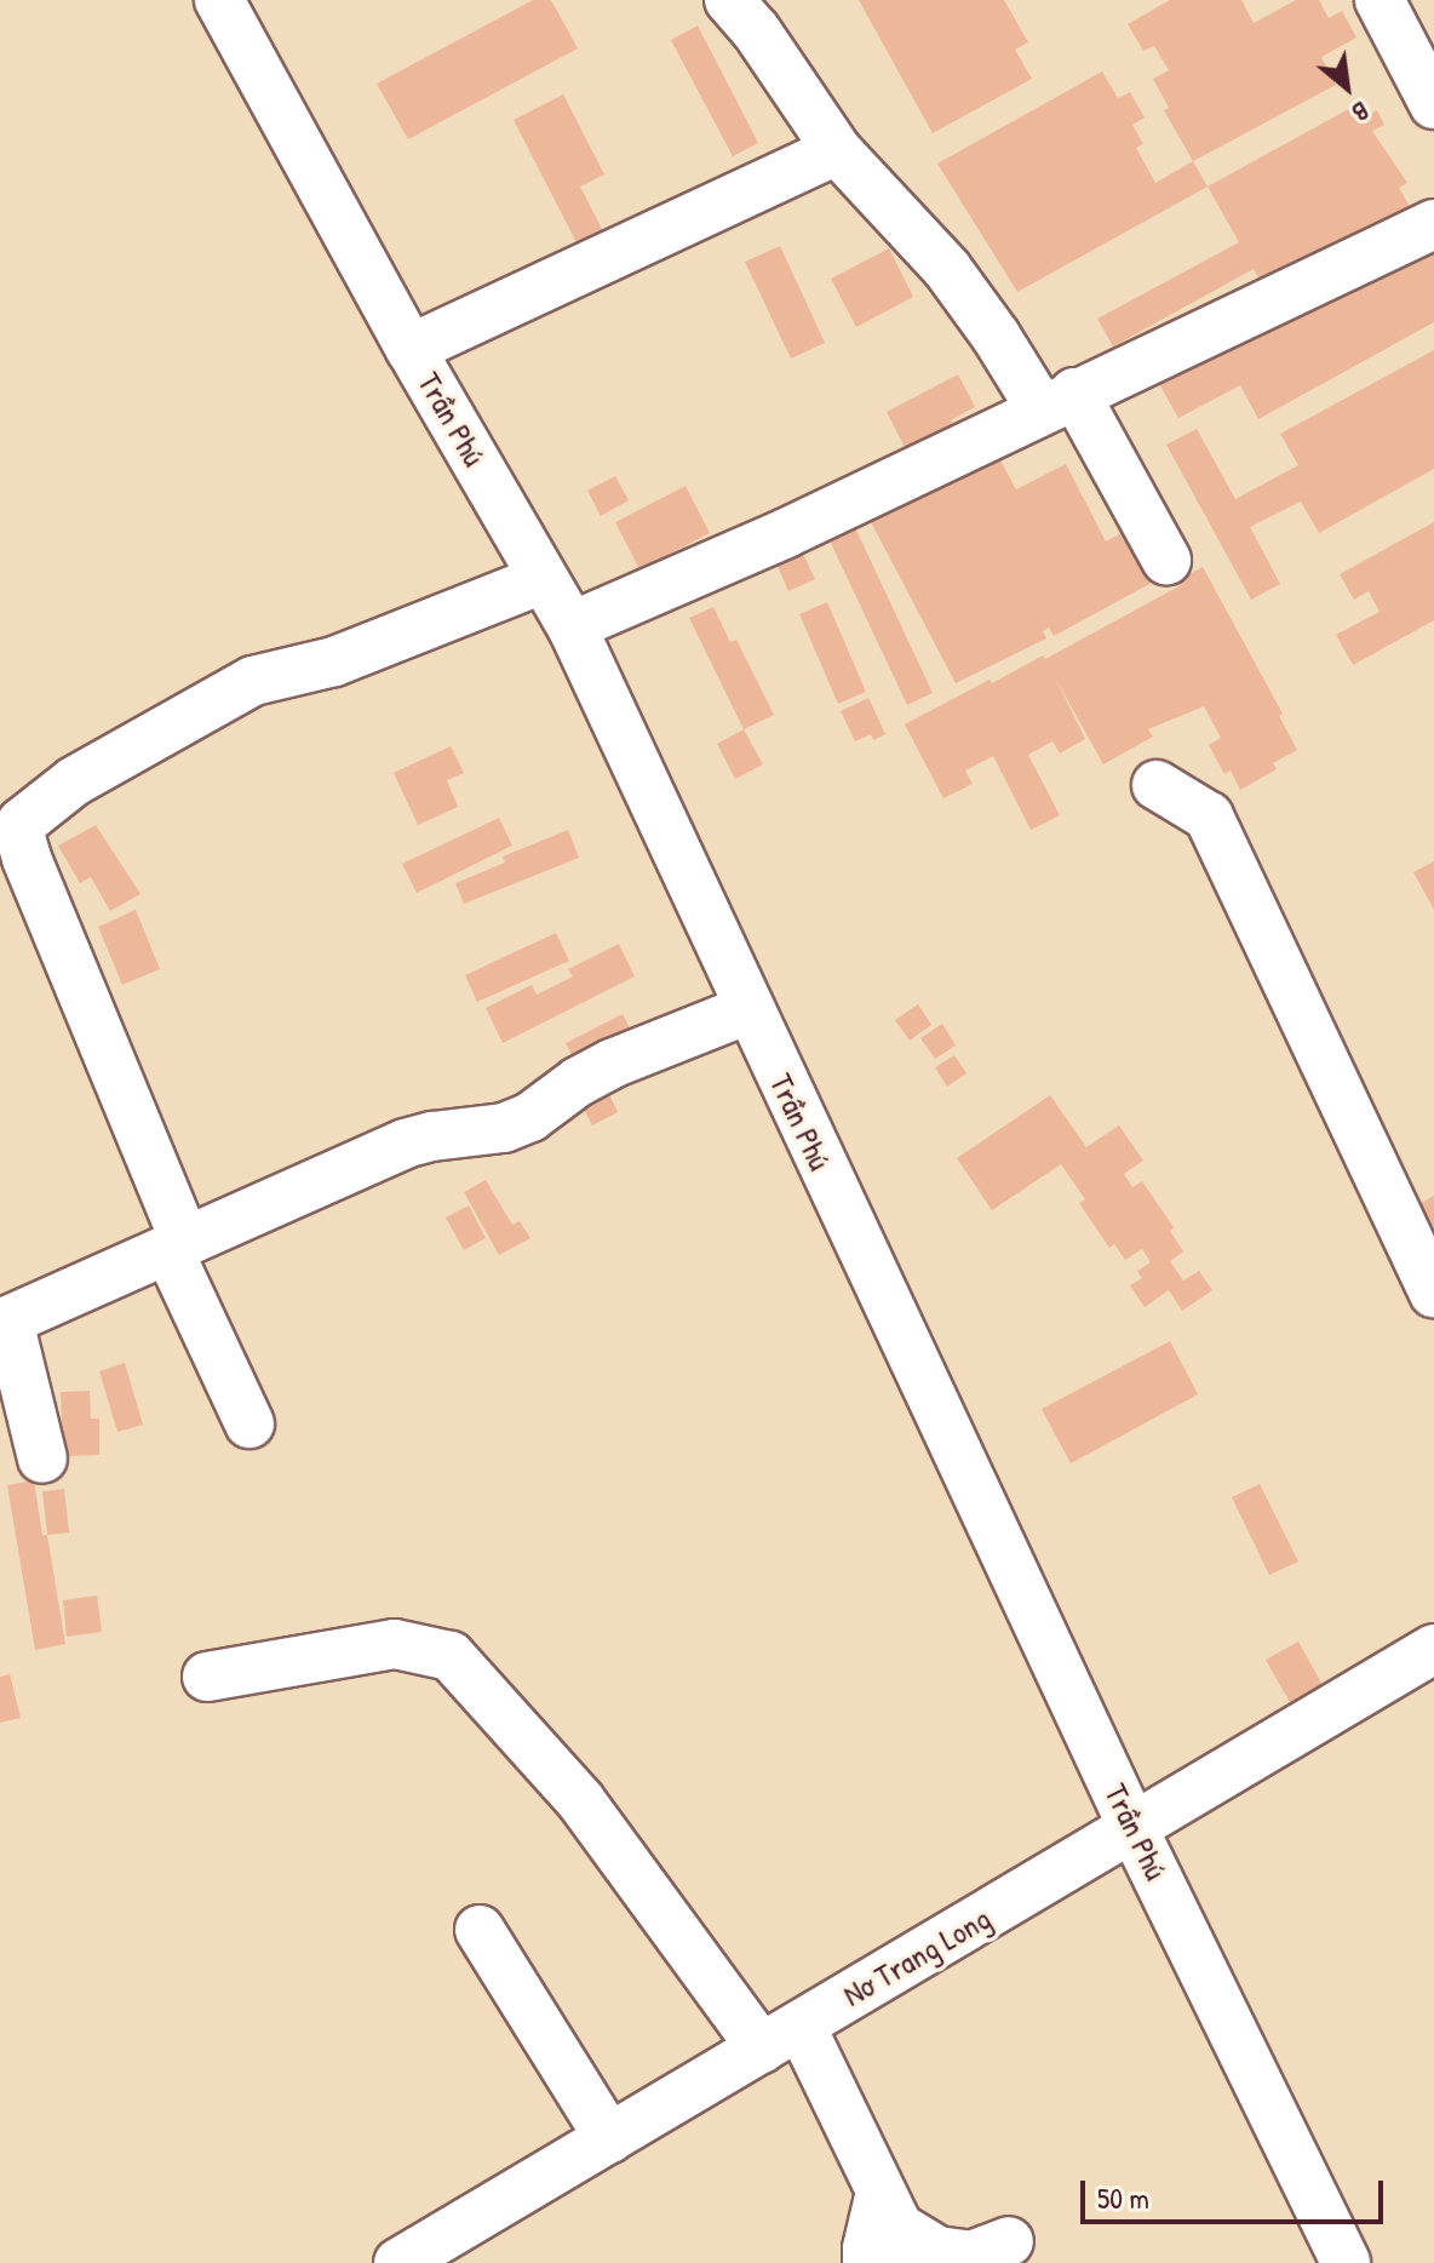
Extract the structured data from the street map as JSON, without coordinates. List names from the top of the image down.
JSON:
{
  "streets": {
    "street": ["Trần Phú", "Nơ Trang Long"]
  },
  "crossings": [
    ["Trần Phú", "Nơ Trang Long"]
  ],
  "scale_bar": "50 m",
  "north": "bottom right"
}
